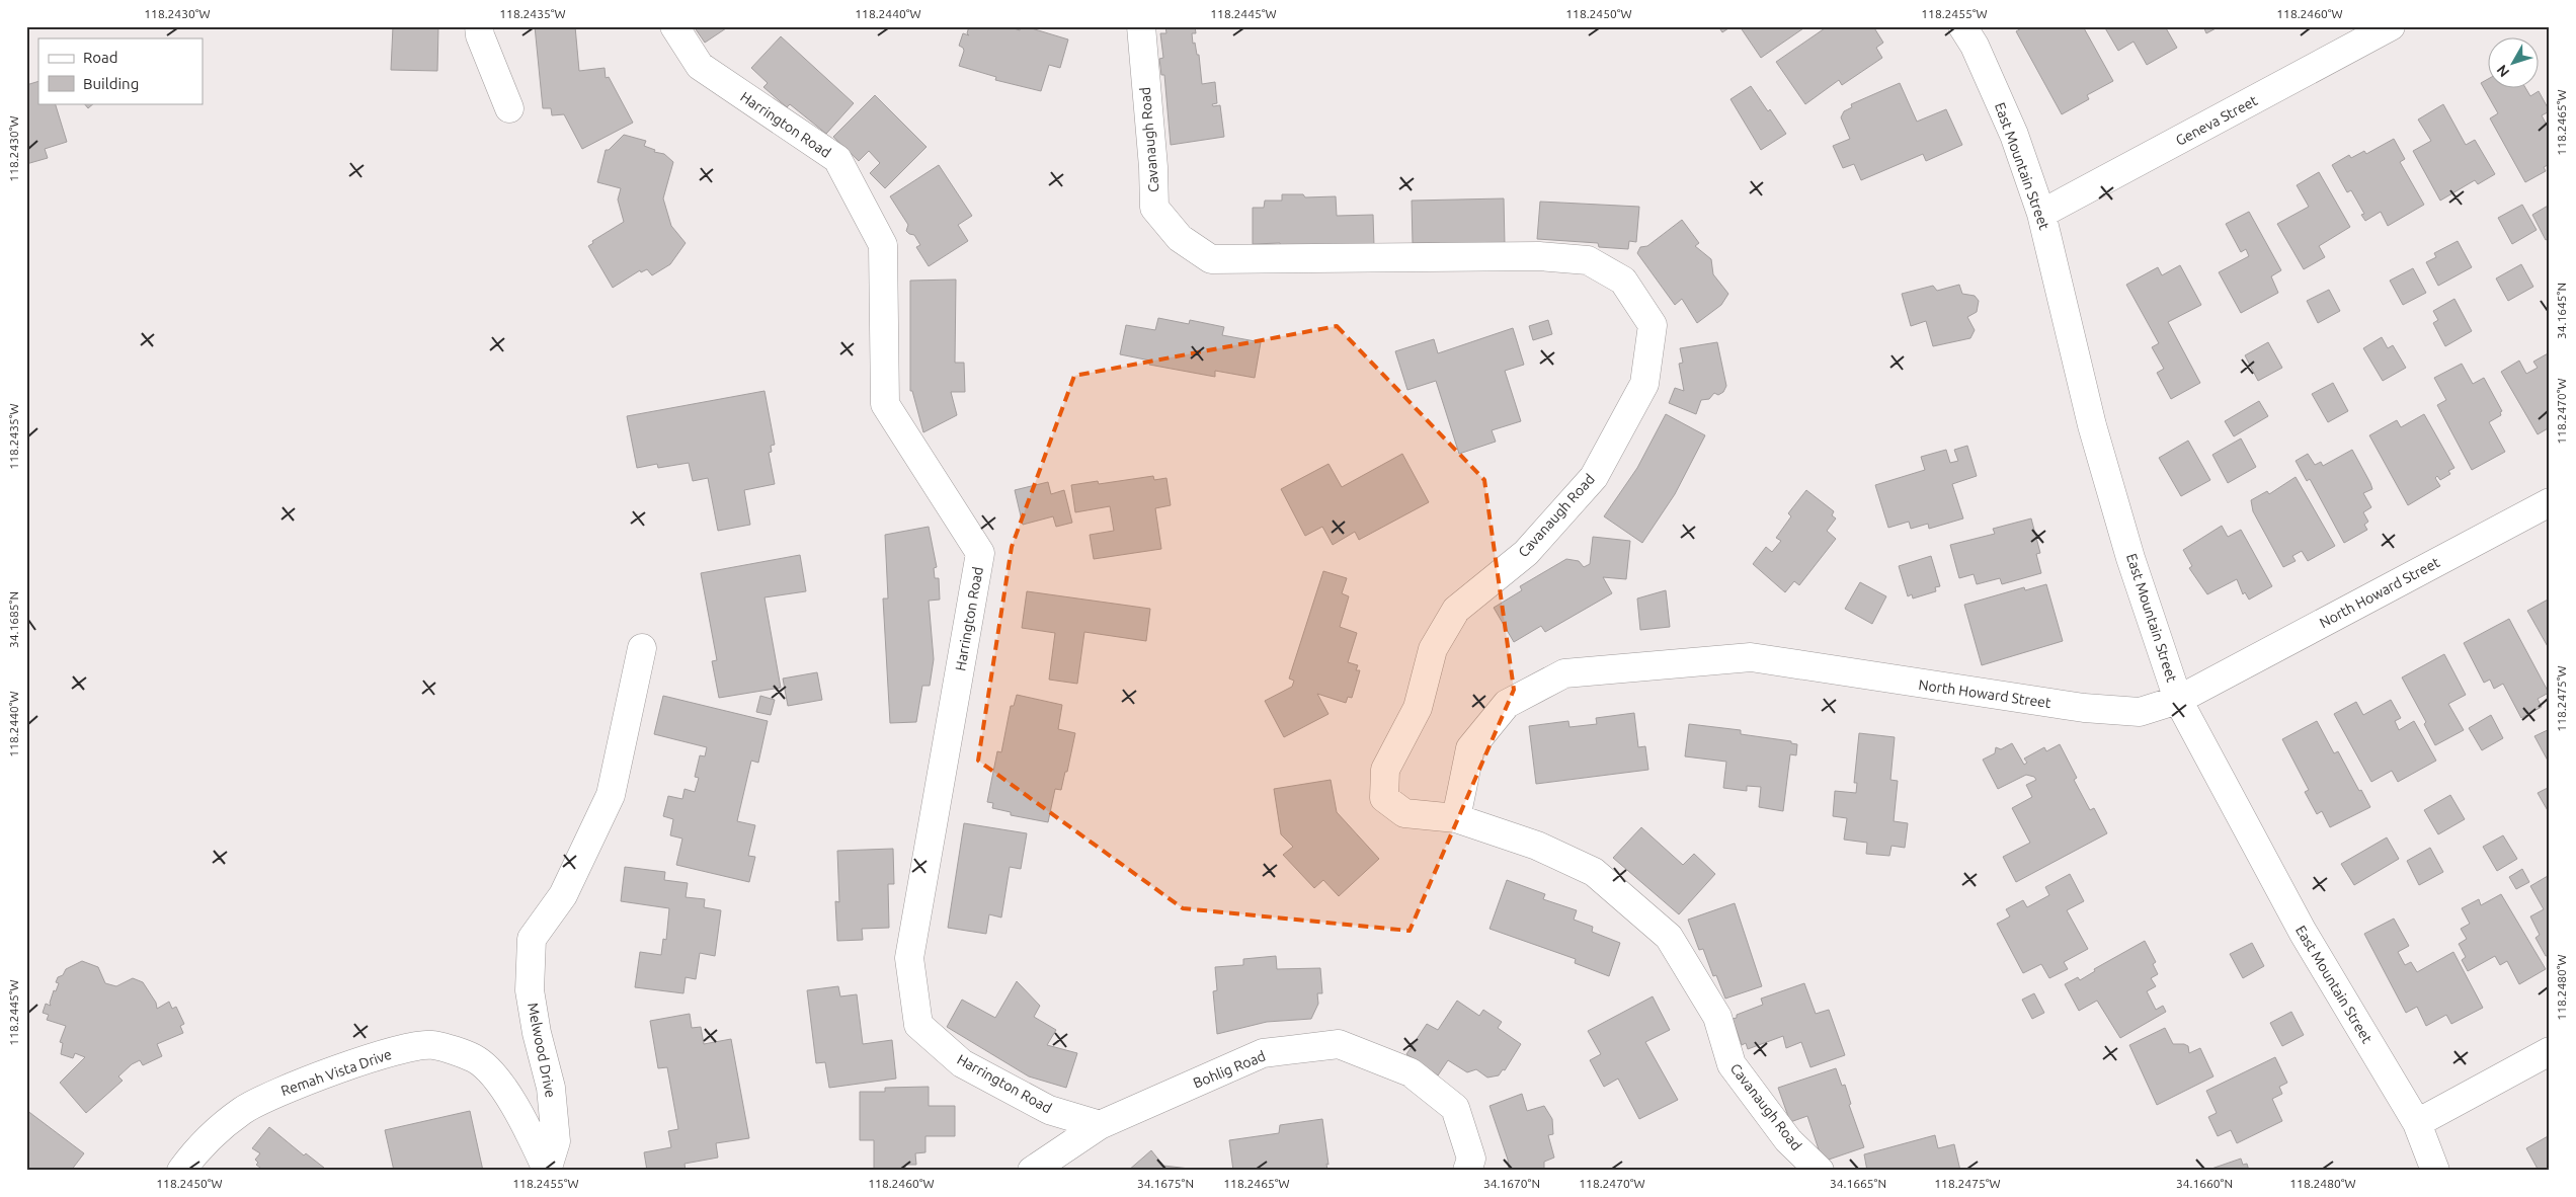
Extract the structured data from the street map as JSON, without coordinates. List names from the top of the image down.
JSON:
{
  "streets": {
    "street": [
      "Geneva Street",
      "Harrington Road",
      "Cavanaugh Road",
      "East Mountain Street",
      "North Howard Street",
      "Melwood Drive",
      "Bohlig Road",
      "Remah Vista Drive"
    ]
  },
  "crossings": [
    ["Geneva Street", "East Mountain Street"],
    ["Harrington Road", "Bohlig Road"],
    ["Cavanaugh Road", "North Howard Street"],
    ["East Mountain Street", "North Howard Street"],
    ["Melwood Drive", "Remah Vista Drive"]
  ],
  "legend": ["Road", "Building"],
  "north": "bottom left",
  "coordinates": [
    "118.2430°W",
    "118.2435°W",
    "118.2440°W",
    "118.2445°W",
    "118.2450°W",
    "118.2455°W",
    "118.2460°W",
    "118.2465°W",
    "34.1645°N",
    "118.2470°W",
    "34.1685°N",
    "118.2475°W",
    "118.2480°W",
    "34.1675°N",
    "34.1670°N",
    "34.1665°N",
    "34.1660°N"
  ]
}
